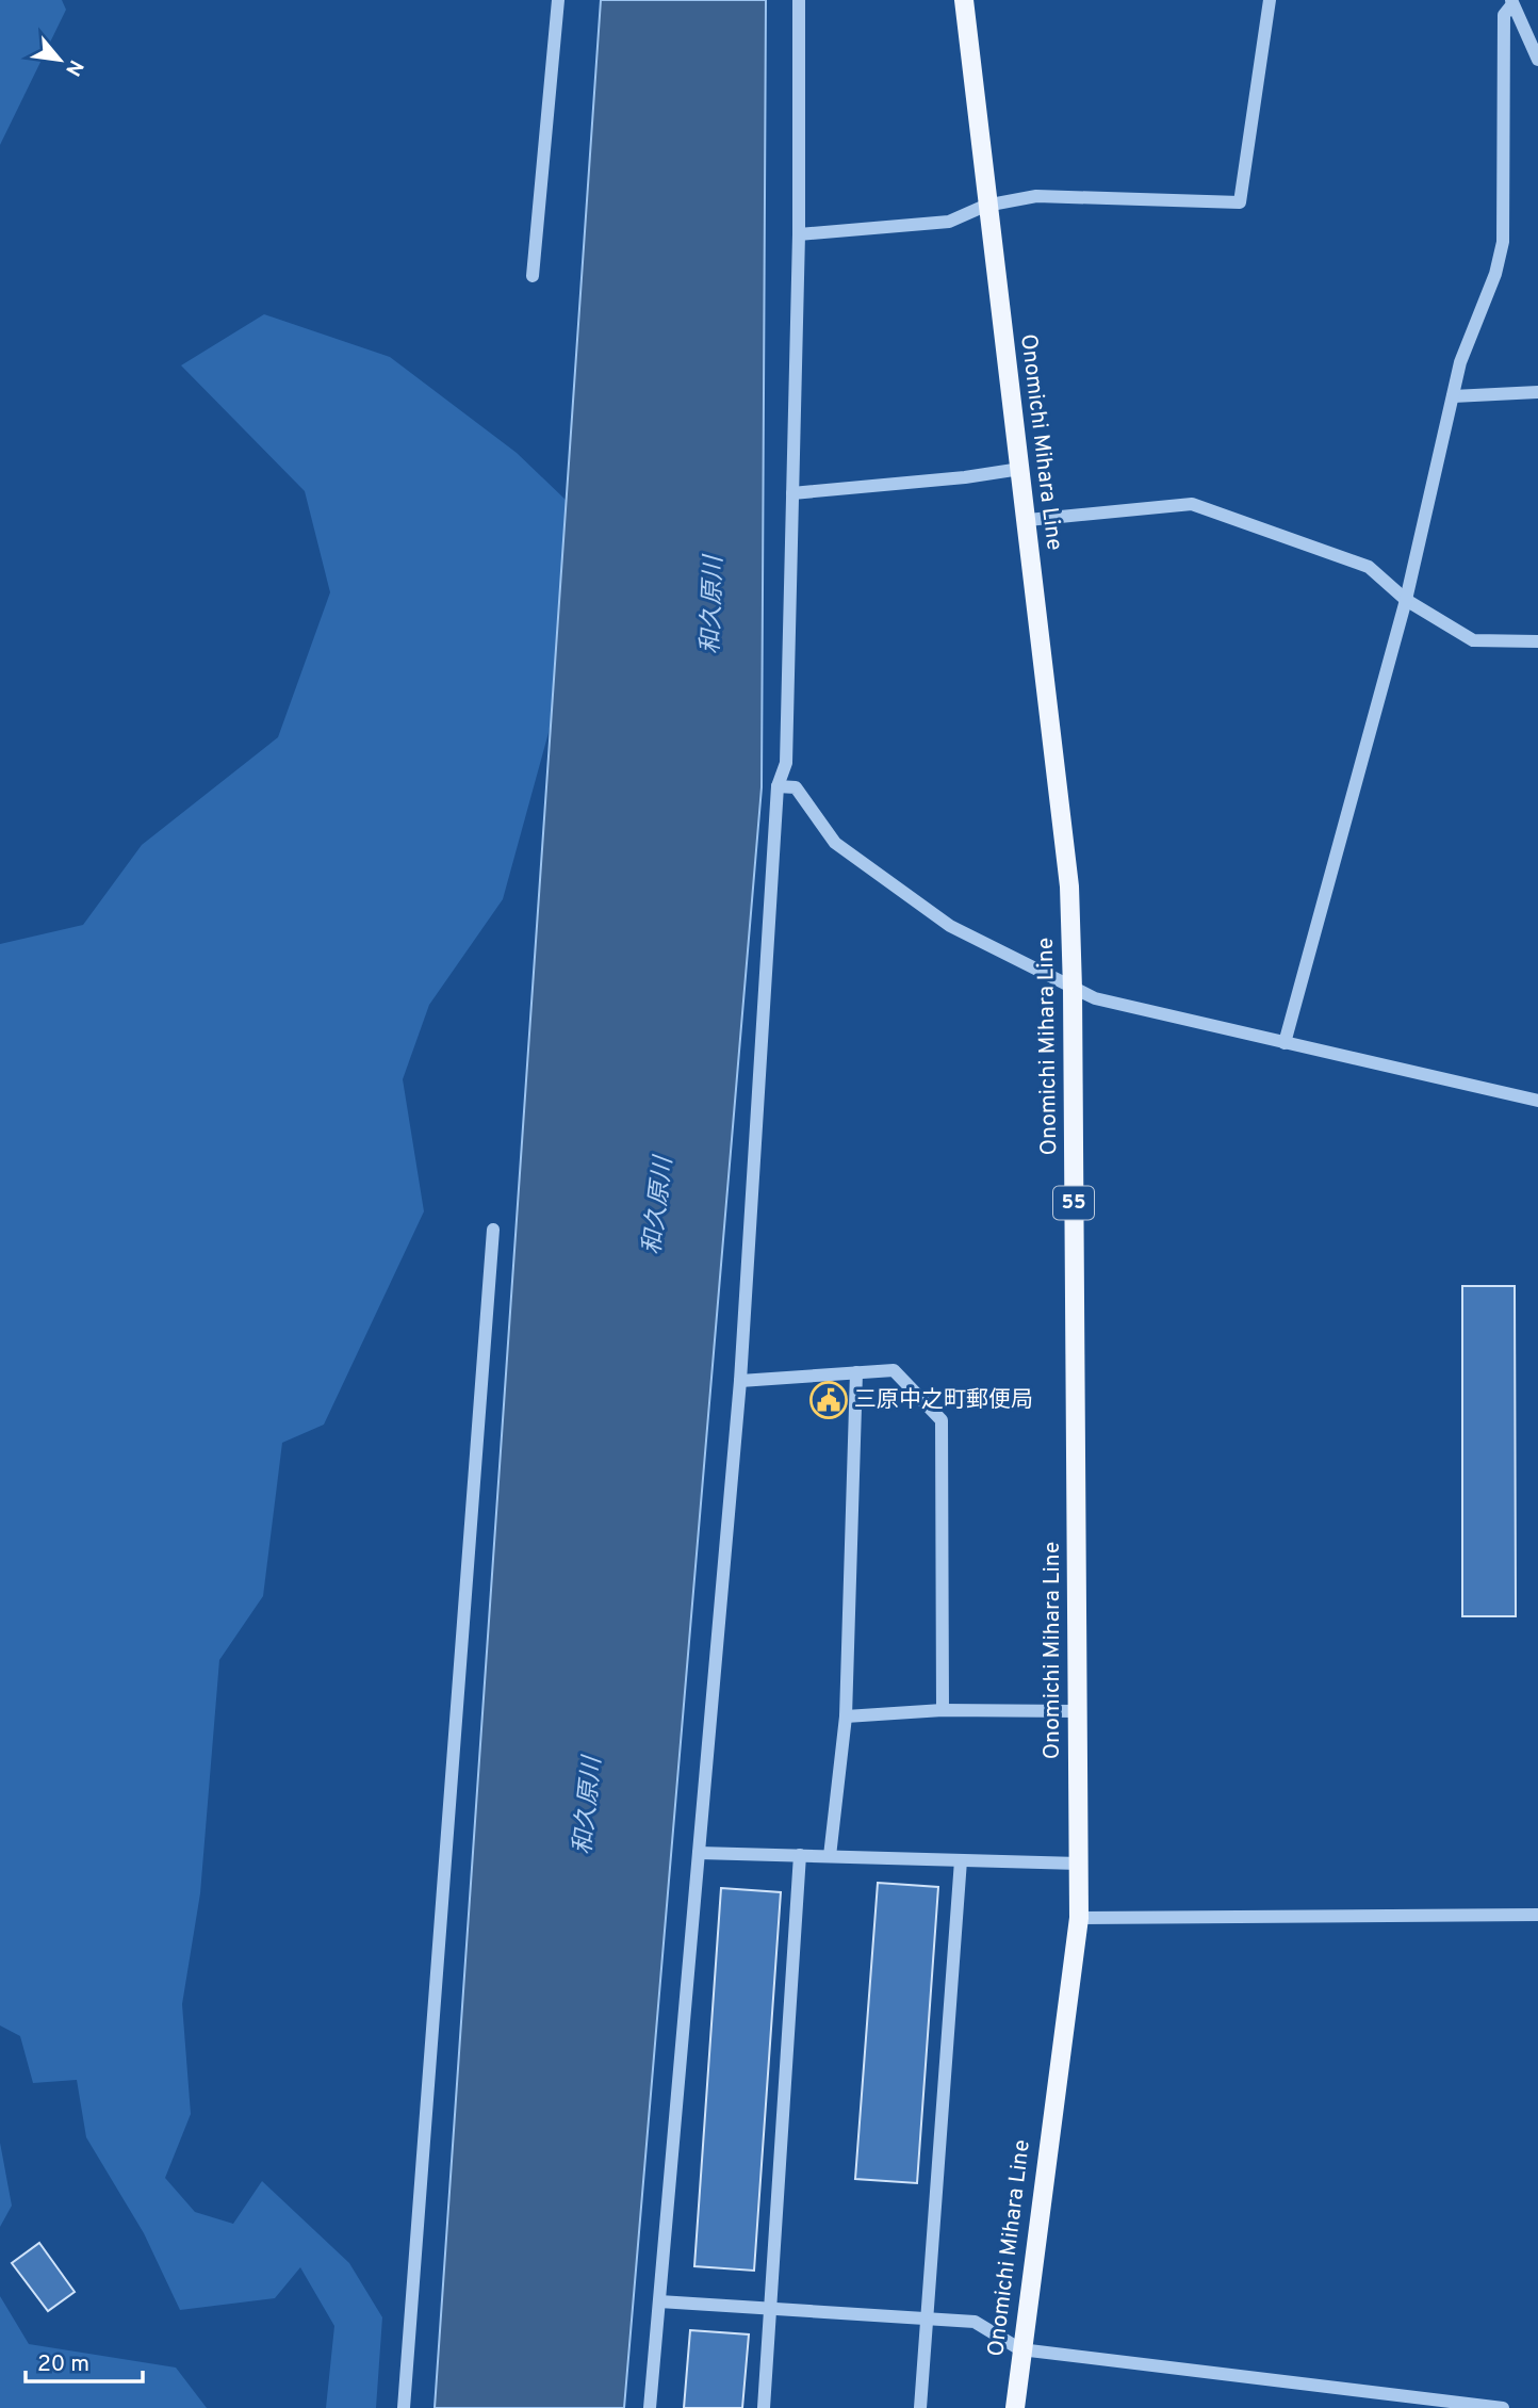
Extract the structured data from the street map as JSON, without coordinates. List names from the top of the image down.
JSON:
{
  "streets": {
    "main road": ["Onomichi Mihara Line", "55"]
  },
  "water": ["和久原川"],
  "places": {
    "public building": ["三原中之町郵便局"]
  },
  "scale_bar": "20 m",
  "north": "bottom right"
}
